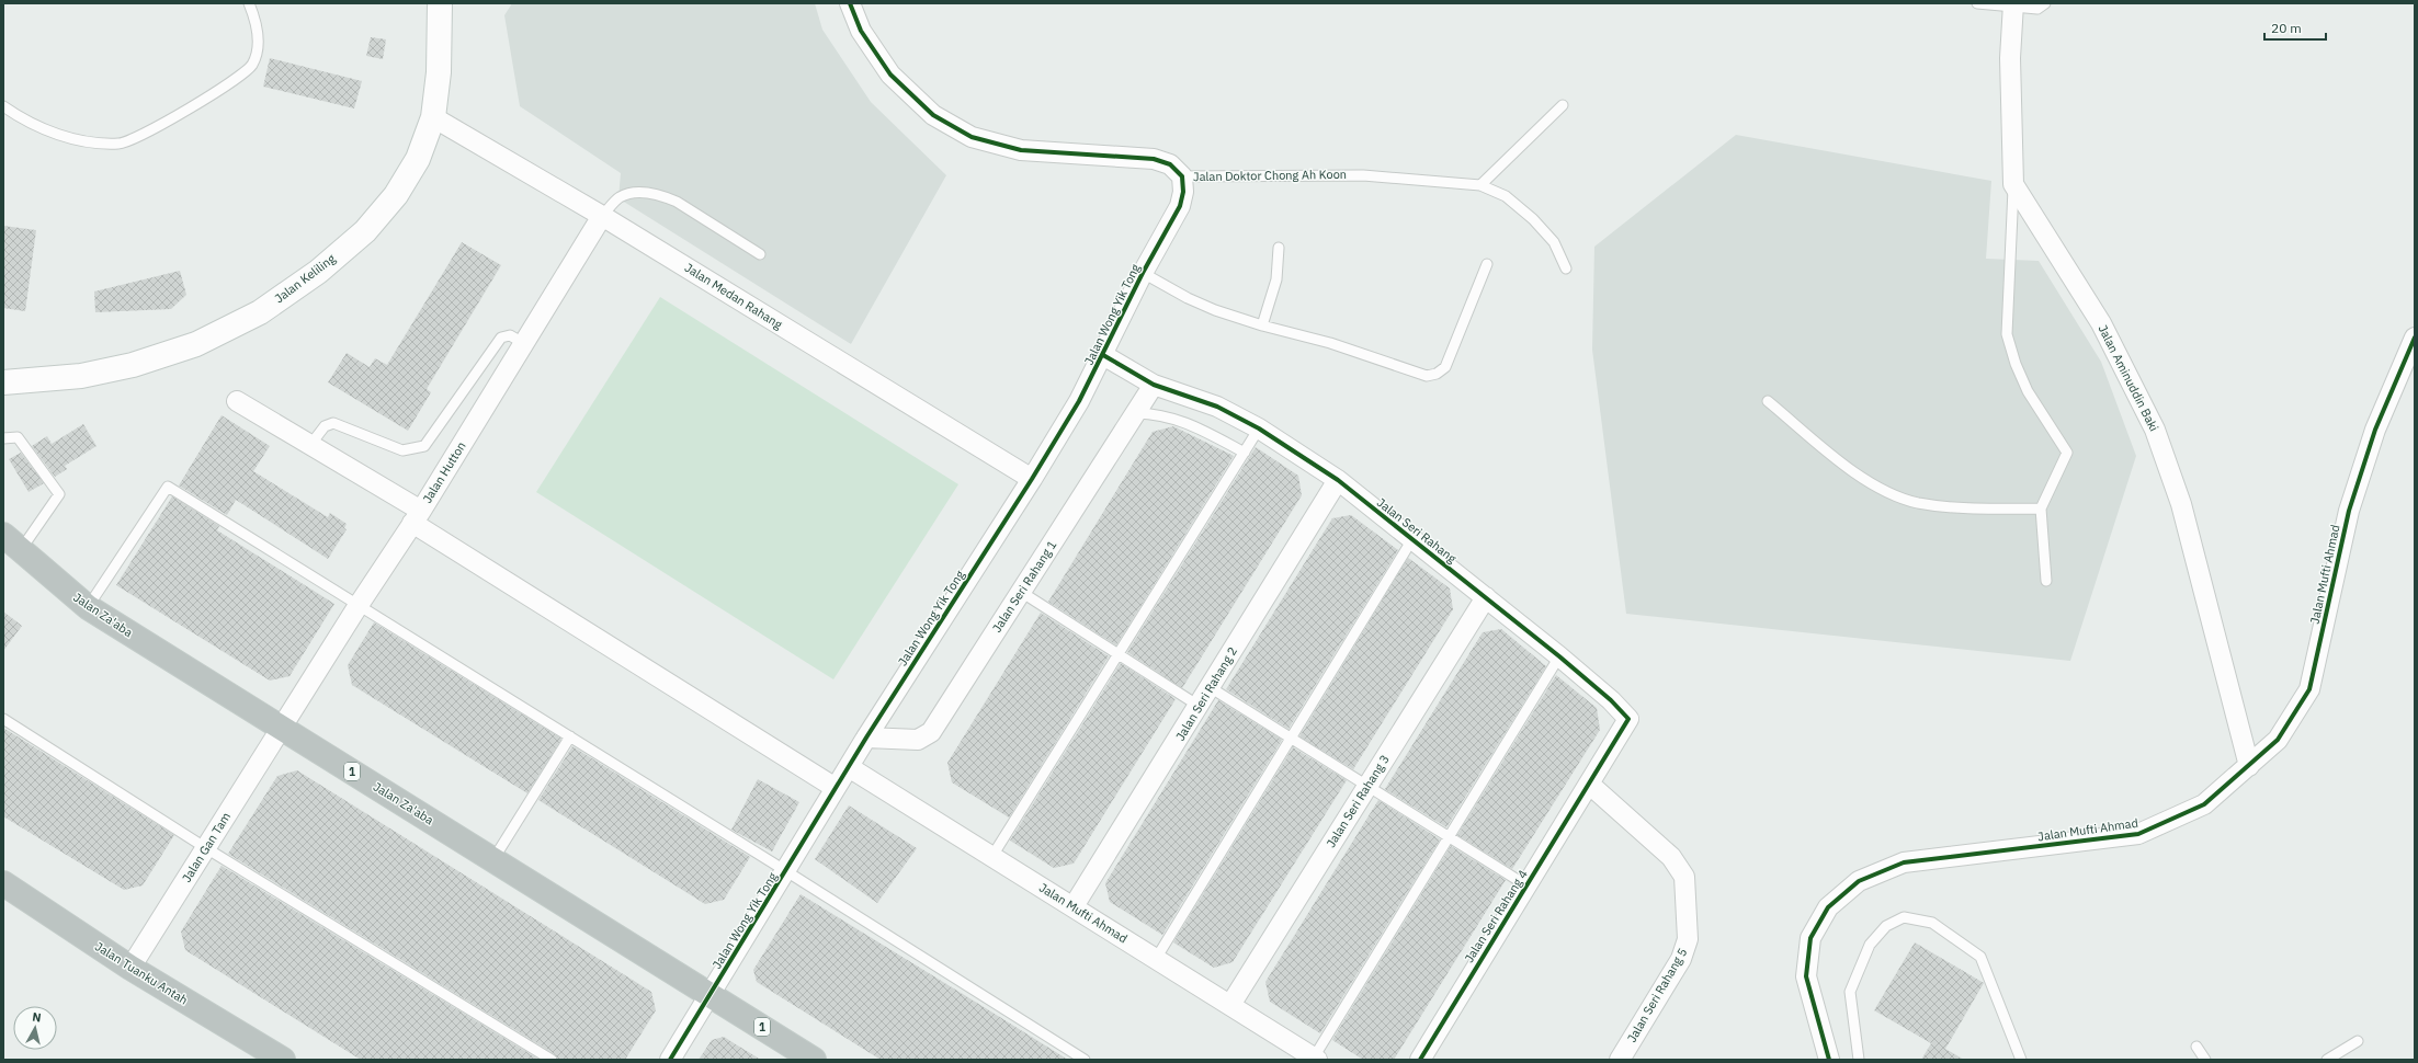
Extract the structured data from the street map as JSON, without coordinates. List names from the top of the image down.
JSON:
{
  "streets": {
    "highway": ["Jalan Za'aba", "1", "Jalan Tuanku Antah"],
    "street": [
      "Jalan Doktor Chong Ah Koon",
      "Jalan Keliling",
      "Jalan Medan Rahang",
      "Jalan Wong Yik Tong",
      "Jalan Aminuddin Baki",
      "Jalan Hutton",
      "Jalan Seri Rahang",
      "Jalan Mufti Ahmad",
      "Jalan Seri Rahang 1",
      "Jalan Seri Rahang 2",
      "Jalan Seri Rahang 3",
      "Jalan Gan Tam",
      "Jalan Seri Rahang 4",
      "Jalan Seri Rahang 5"
    ]
  },
  "crossings": [
    ["Jalan Doktor Chong Ah Koon", "Jalan Wong Yik Tong"],
    ["Jalan Keliling", "Jalan Medan Rahang"],
    ["Jalan Medan Rahang", "Jalan Wong Yik Tong"],
    ["Jalan Medan Rahang", "Jalan Hutton"],
    ["Jalan Wong Yik Tong", "Jalan Seri Rahang"],
    ["Jalan Wong Yik Tong", "Jalan Mufti Ahmad"],
    ["Jalan Wong Yik Tong", "Jalan Seri Rahang 1"],
    ["Jalan Wong Yik Tong", "Jalan Za'aba"],
    ["Jalan Aminuddin Baki", "Jalan Mufti Ahmad"],
    ["Jalan Hutton", "Jalan Za'aba"],
    ["Jalan Hutton", "Jalan Gan Tam"],
    ["Jalan Seri Rahang", "Jalan Seri Rahang 1"],
    ["Jalan Seri Rahang", "Jalan Seri Rahang 2"],
    ["Jalan Seri Rahang", "Jalan Seri Rahang 3"],
    ["Jalan Seri Rahang", "Jalan Seri Rahang 4"],
    ["Jalan Seri Rahang", "Jalan Seri Rahang 5"],
    ["Jalan Mufti Ahmad", "Jalan Seri Rahang 2"],
    ["Jalan Mufti Ahmad", "Jalan Seri Rahang 3"],
    ["Jalan Za'aba", "Jalan Gan Tam"],
    ["Jalan Gan Tam", "Jalan Tuanku Antah"],
    ["Jalan Seri Rahang 4", "Jalan Seri Rahang 5"]
  ],
  "scale_bar": "20 m",
  "north": "top"
}
